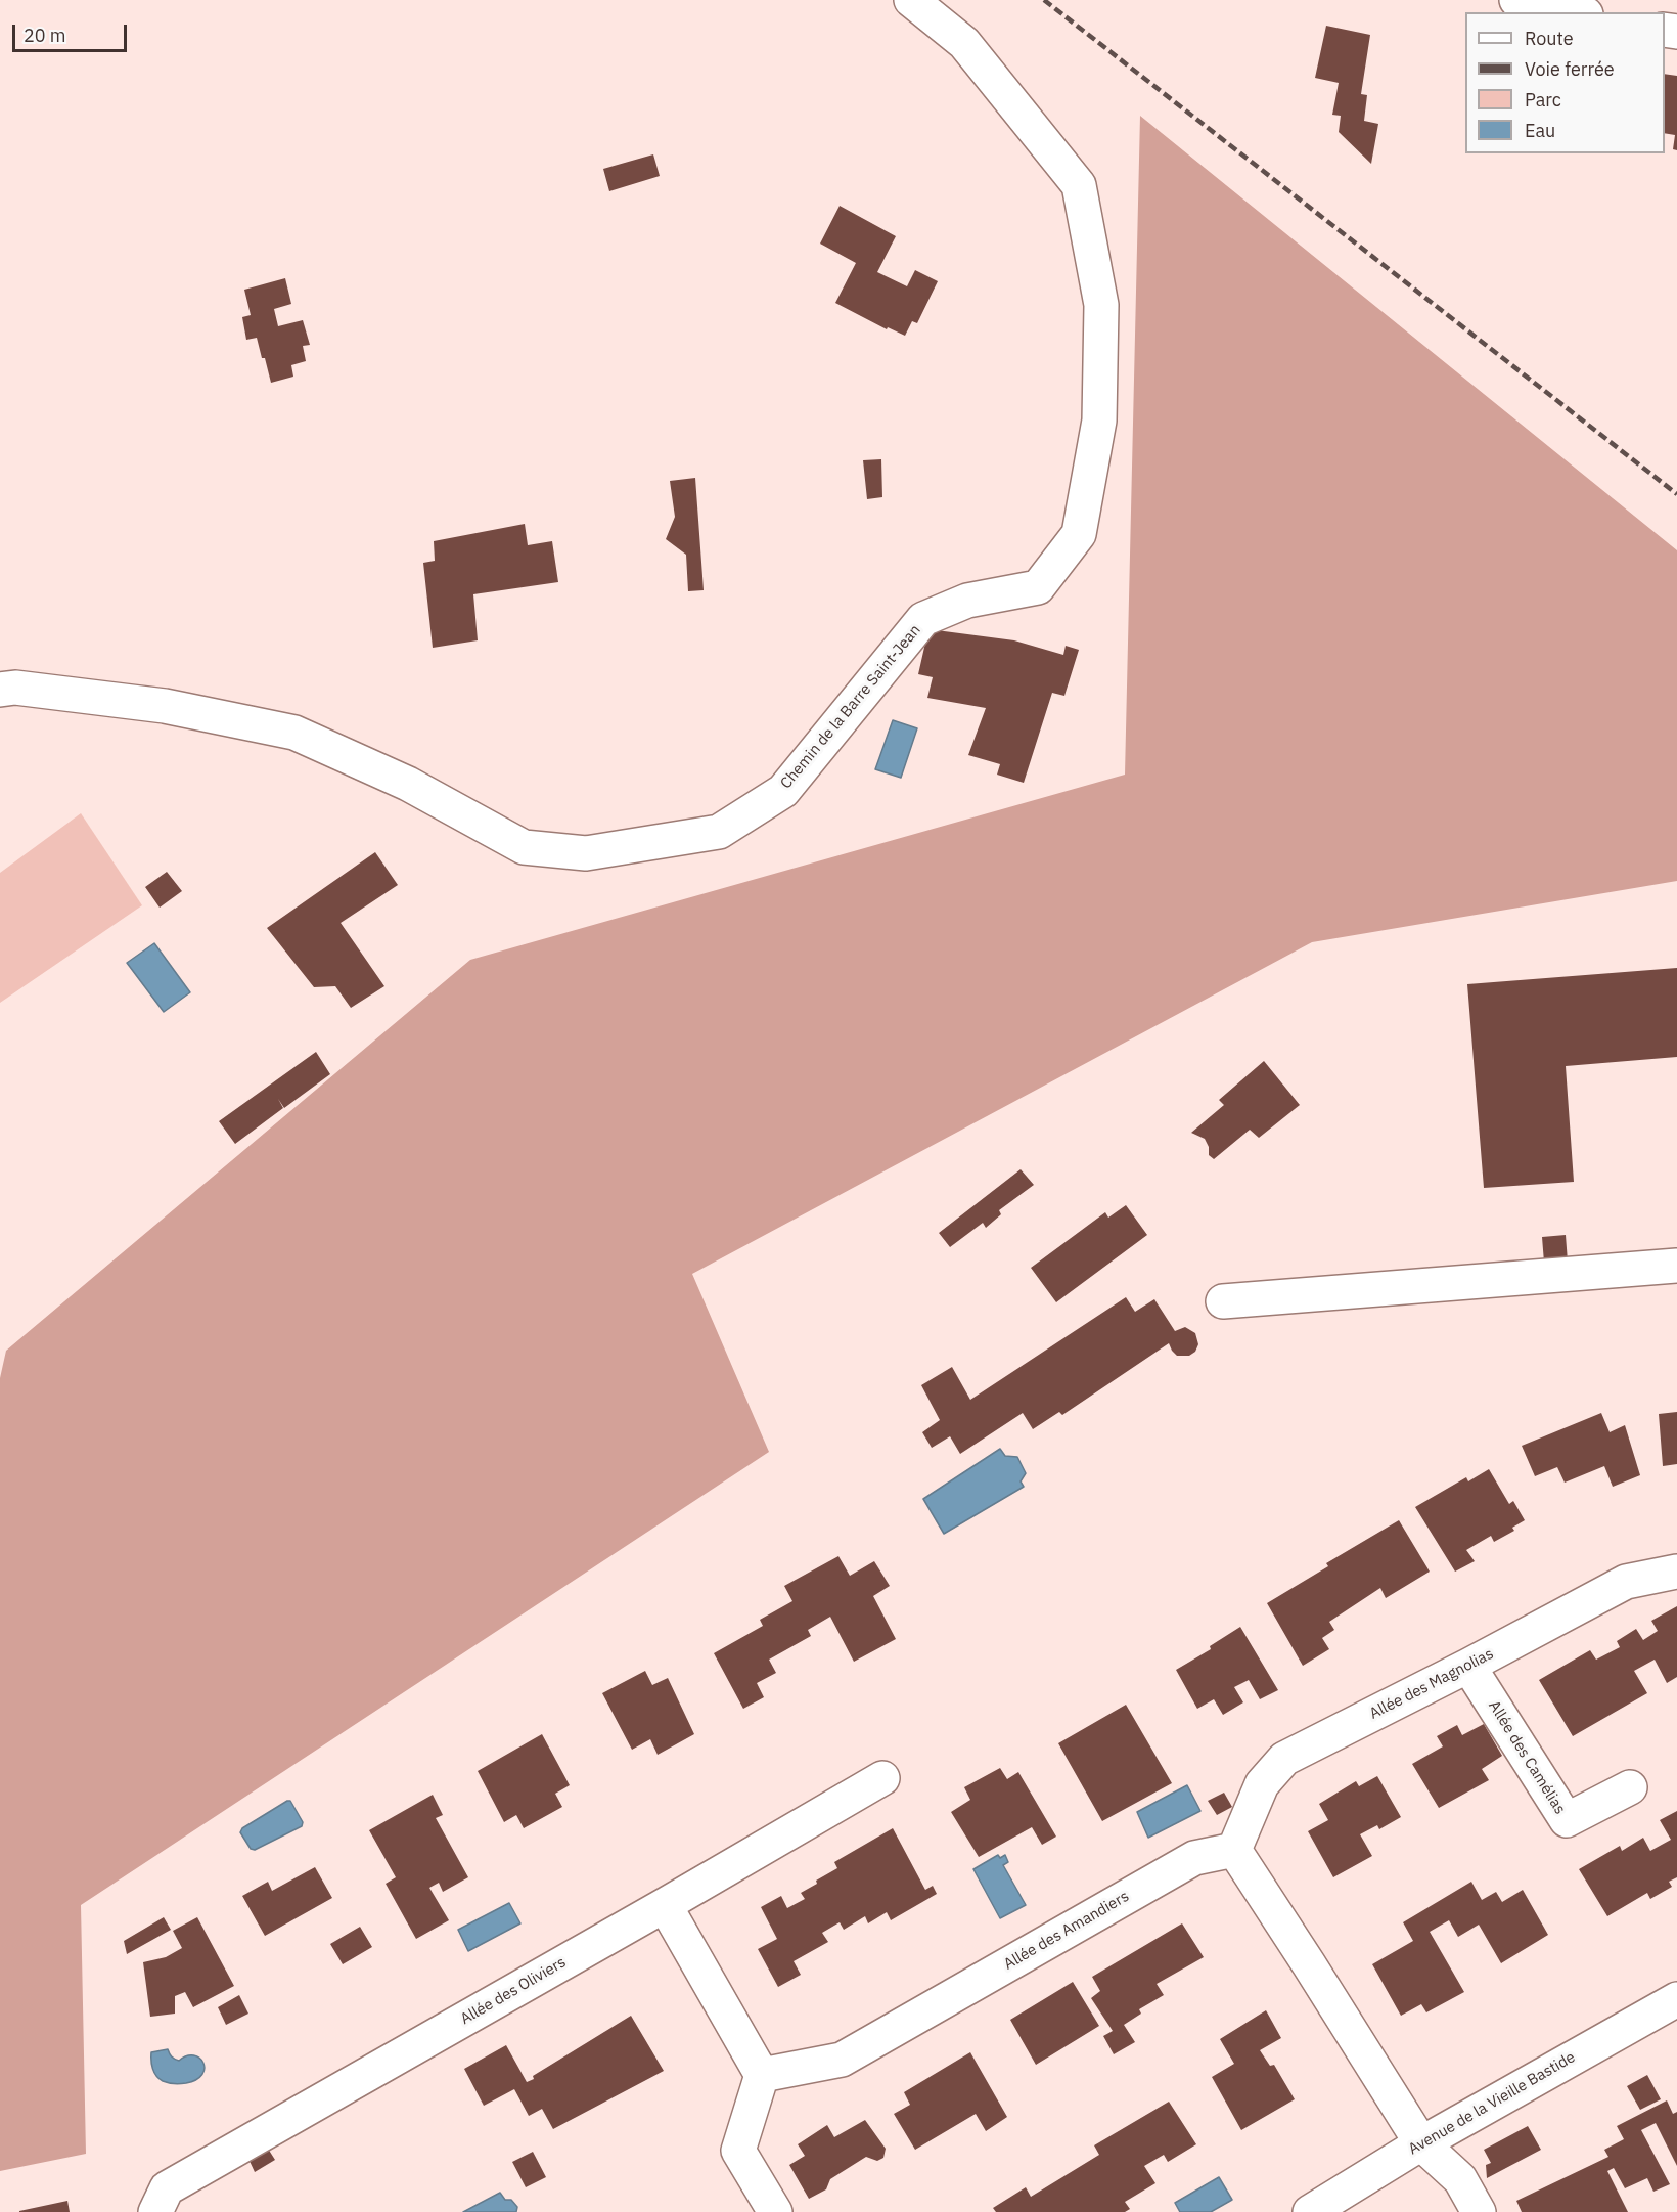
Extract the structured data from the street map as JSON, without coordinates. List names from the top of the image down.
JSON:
{
  "streets": {
    "street": [
      "Chemin de la Barre Saint-Jean",
      "Allée des Magnolias",
      "Allée des Camélias",
      "Allée des Amandiers",
      "Allée des Oliviers",
      "Avenue de la Vieille Bastide"
    ]
  },
  "crossings": [
    ["Allée des Magnolias", "Allée des Camélias"],
    ["Allée des Magnolias", "Allée des Amandiers"]
  ],
  "legend": [
    "Route",
    "Voie ferrée",
    "Parc",
    "Eau"
  ],
  "scale_bar": "20 m"
}
